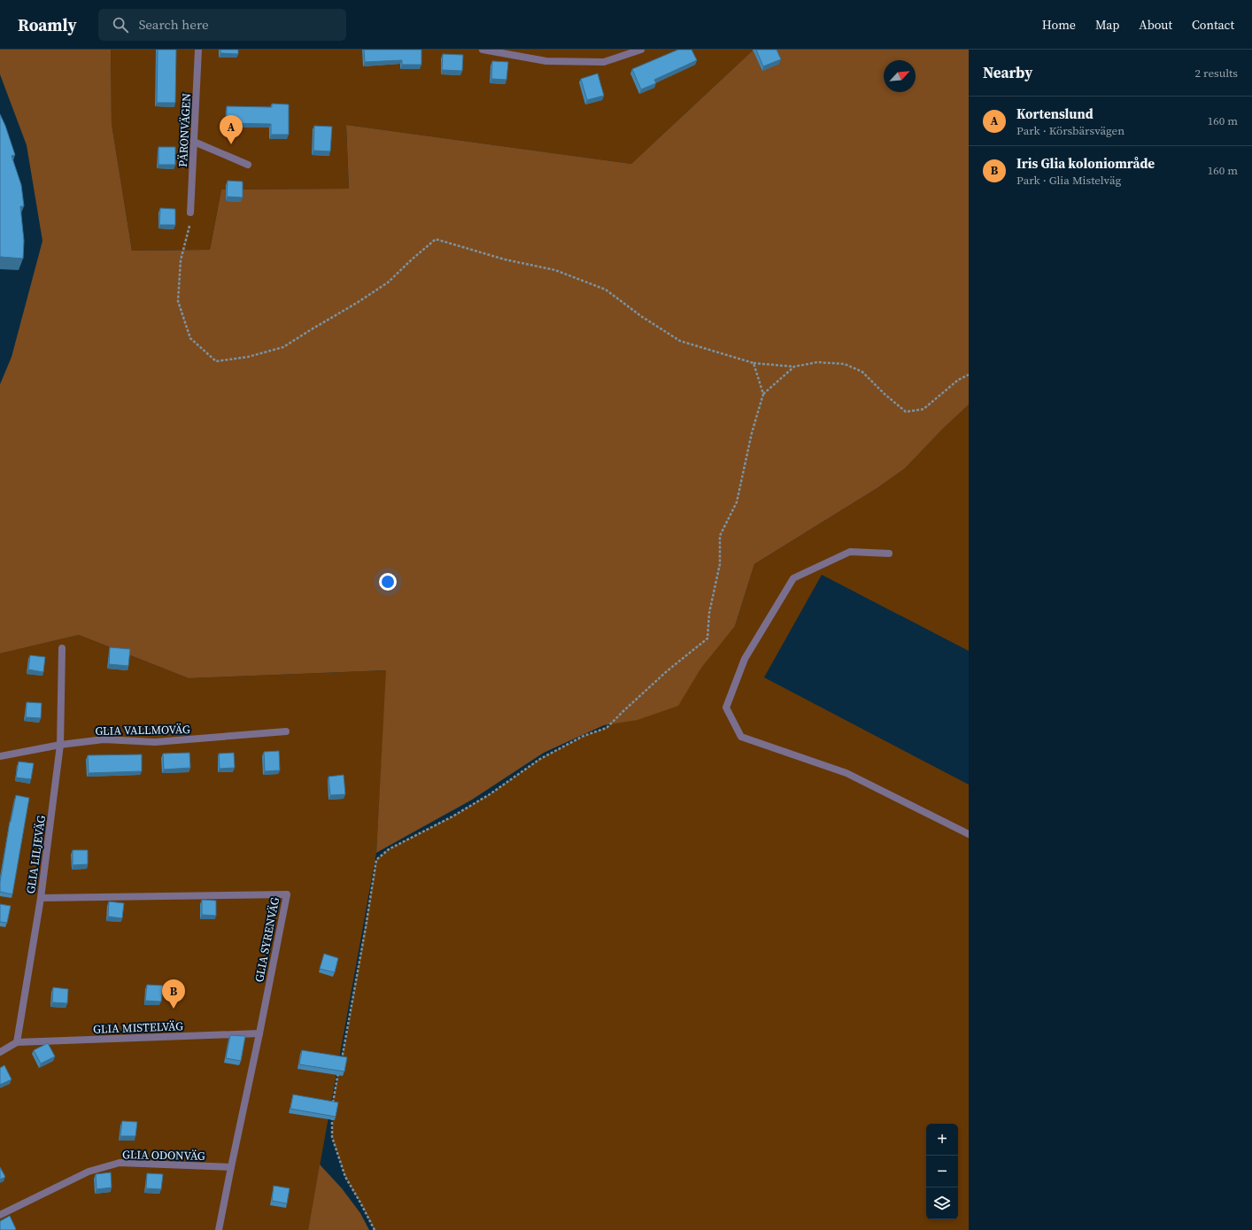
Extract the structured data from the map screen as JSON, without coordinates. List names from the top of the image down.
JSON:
{
  "streets": {
    "street": [
      "PÄRONVÄGEN",
      "GLIA VALLMOVÄG",
      "GLIA LILJEVÄG",
      "GLIA SYRENVÄG",
      "GLIA MISTELVÄG",
      "GLIA ODONVÄG"
    ]
  },
  "crossings": [
    ["GLIA VALLMOVÄG", "GLIA LILJEVÄG"],
    ["GLIA LILJEVÄG", "GLIA SYRENVÄG"],
    ["GLIA LILJEVÄG", "GLIA MISTELVÄG"],
    ["GLIA SYRENVÄG", "GLIA MISTELVÄG"],
    ["GLIA SYRENVÄG", "GLIA ODONVÄG"]
  ],
  "north": "top right",
  "page": {
    "header": "Roamly",
    "search": "Search here",
    "nav": [
      "Home",
      "Map",
      "About",
      "Contact"
    ],
    "heading": ["Nearby", "2 results"],
    "list": [
      {
        "mark": "A",
        "name": "Kortenslund",
        "note": "Park · Körsbärsvägen",
        "value": "160 m"
      },
      {
        "mark": "B",
        "name": "Iris Glia koloniområde",
        "note": "Park · Glia Mistelväg",
        "value": "160 m"
      }
    ],
    "pins": ["A", "B"],
    "map_buttons": ["+", "−"]
  }
}
